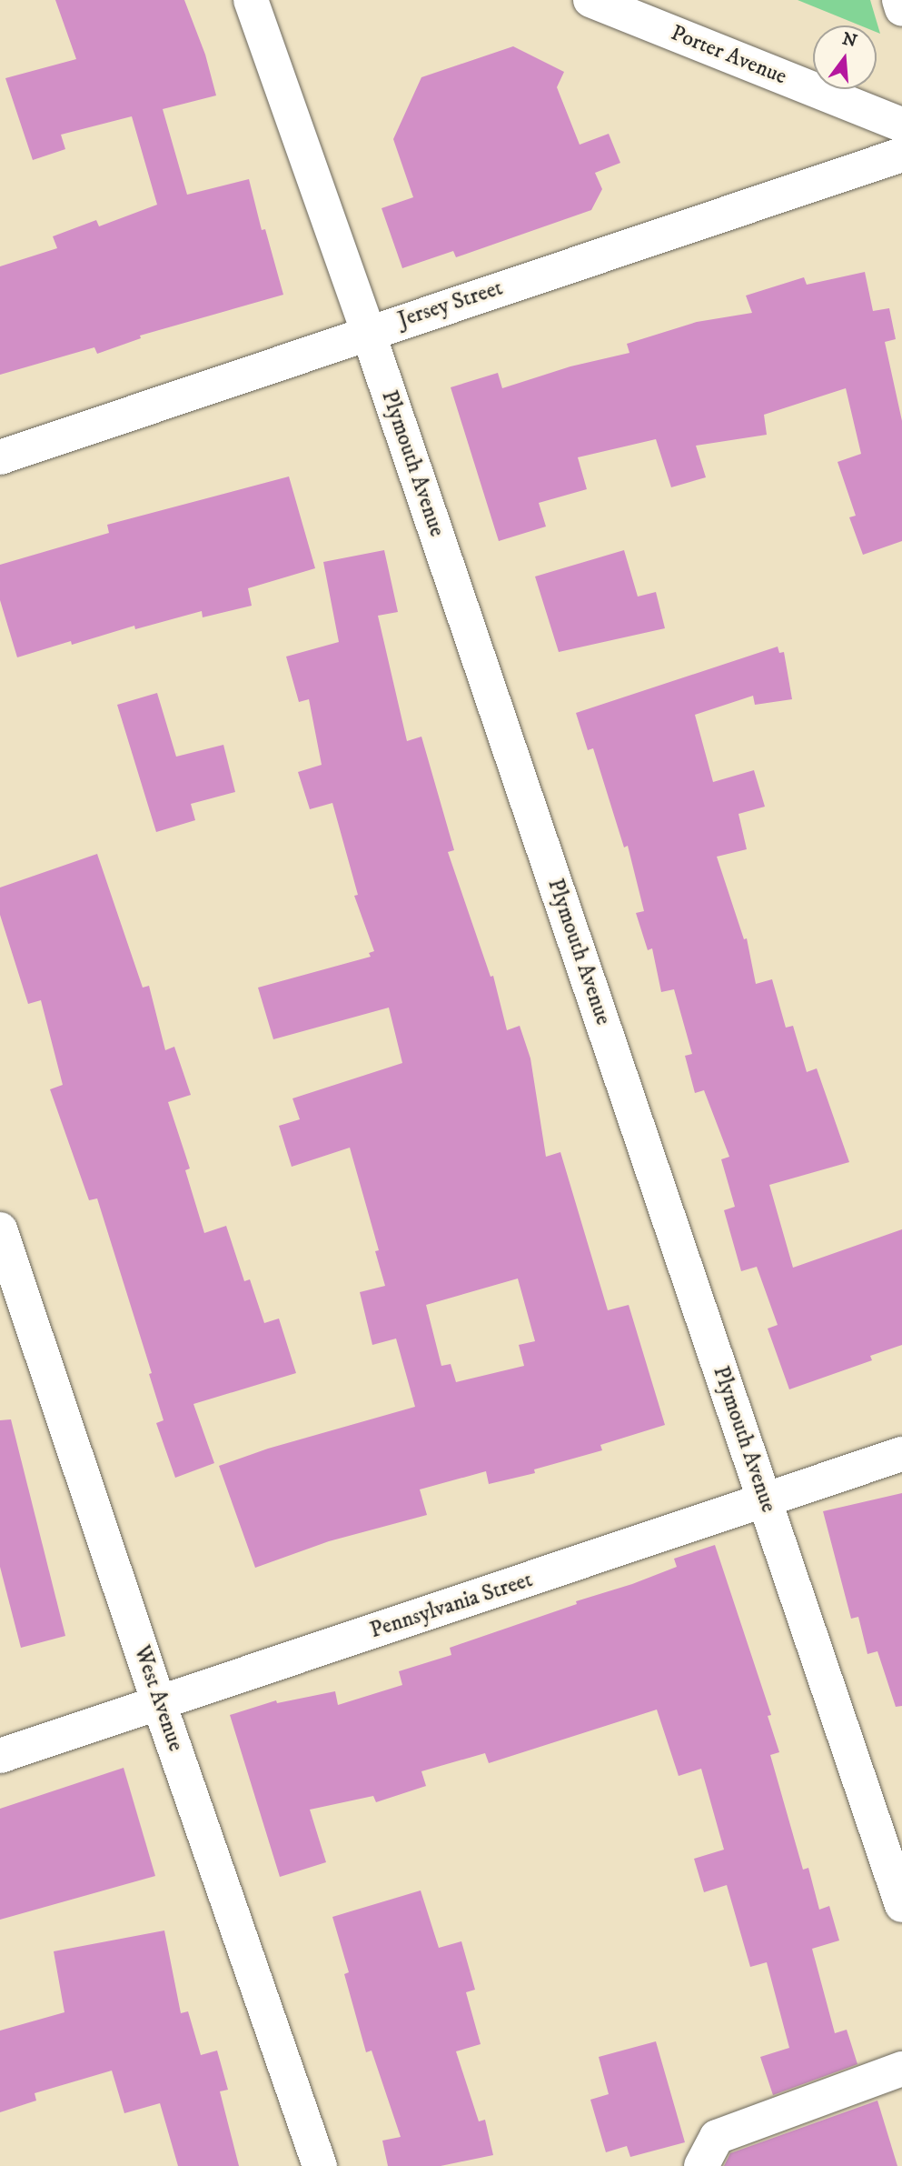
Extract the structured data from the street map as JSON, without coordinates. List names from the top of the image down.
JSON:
{
  "streets": {
    "street": [
      "Porter Avenue",
      "Jersey Street",
      "Plymouth Avenue",
      "Pennsylvania Street",
      "West Avenue"
    ]
  },
  "crossings": [
    ["Jersey Street", "Plymouth Avenue"],
    ["Plymouth Avenue", "Pennsylvania Street"],
    ["Pennsylvania Street", "West Avenue"]
  ],
  "north": "top"
}
